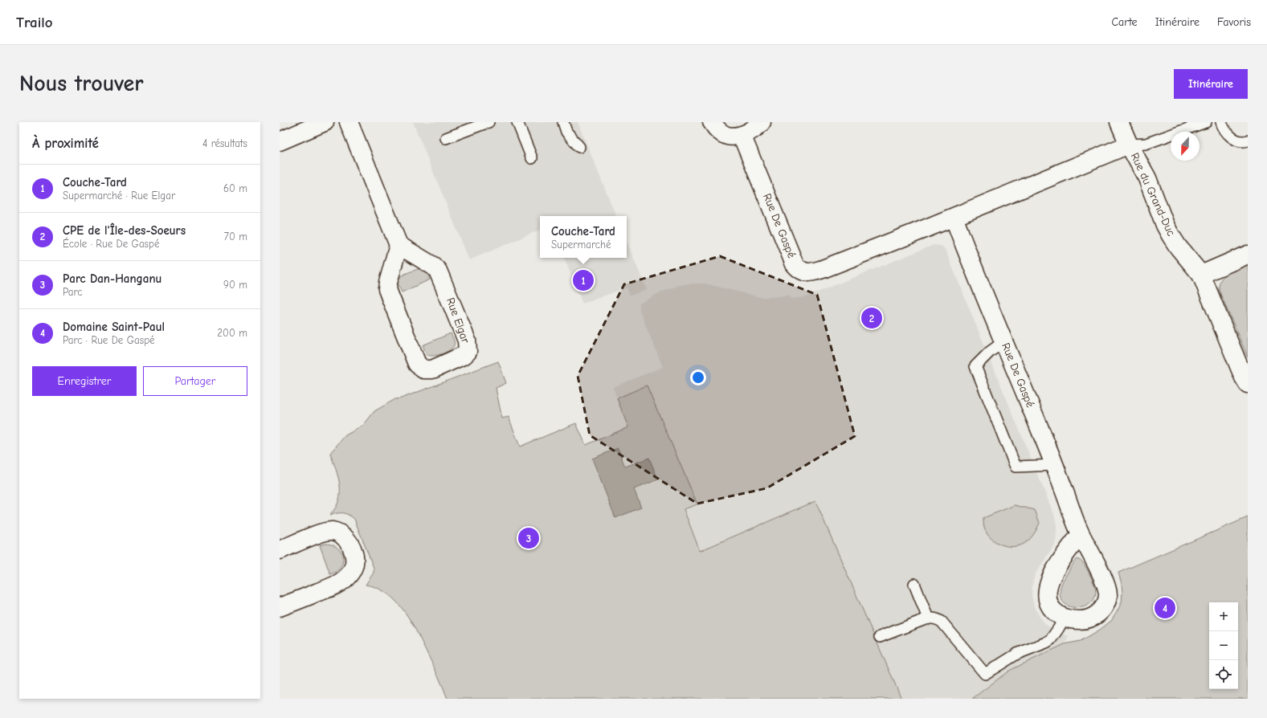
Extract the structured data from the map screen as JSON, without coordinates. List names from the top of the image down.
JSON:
{
  "streets": {
    "street": ["Rue du Grand-Duc", "Rue De Gaspé", "Rue Elgar"]
  },
  "crossings": [
    ["Rue du Grand-Duc", "Rue De Gaspé"]
  ],
  "north": "bottom",
  "page": {
    "header": "Trailo",
    "nav": ["Carte", "Itinéraire", "Favoris"],
    "buttons": [
      "Itinéraire",
      ["Enregistrer", "Partager"]
    ],
    "title": "Nous trouver",
    "heading": ["À proximité", "4 résultats"],
    "list": [
      {
        "mark": "1",
        "name": "Couche-Tard",
        "note": "Supermarché · Rue Elgar",
        "value": "60 m"
      },
      {
        "mark": "2",
        "name": "CPE de l'Île-des-Soeurs",
        "note": "École · Rue De Gaspé",
        "value": "70 m"
      },
      {
        "mark": "3",
        "name": "Parc Dan-Hanganu",
        "note": "Parc",
        "value": "90 m"
      },
      {
        "mark": "4",
        "name": "Domaine Saint-Paul",
        "note": "Parc · Rue De Gaspé",
        "value": "200 m"
      }
    ],
    "popup": ["Couche-Tard", "Supermarché"],
    "pins": [
      "1",
      "2",
      "3",
      "4"
    ],
    "map_buttons": ["+", "−"]
  }
}
